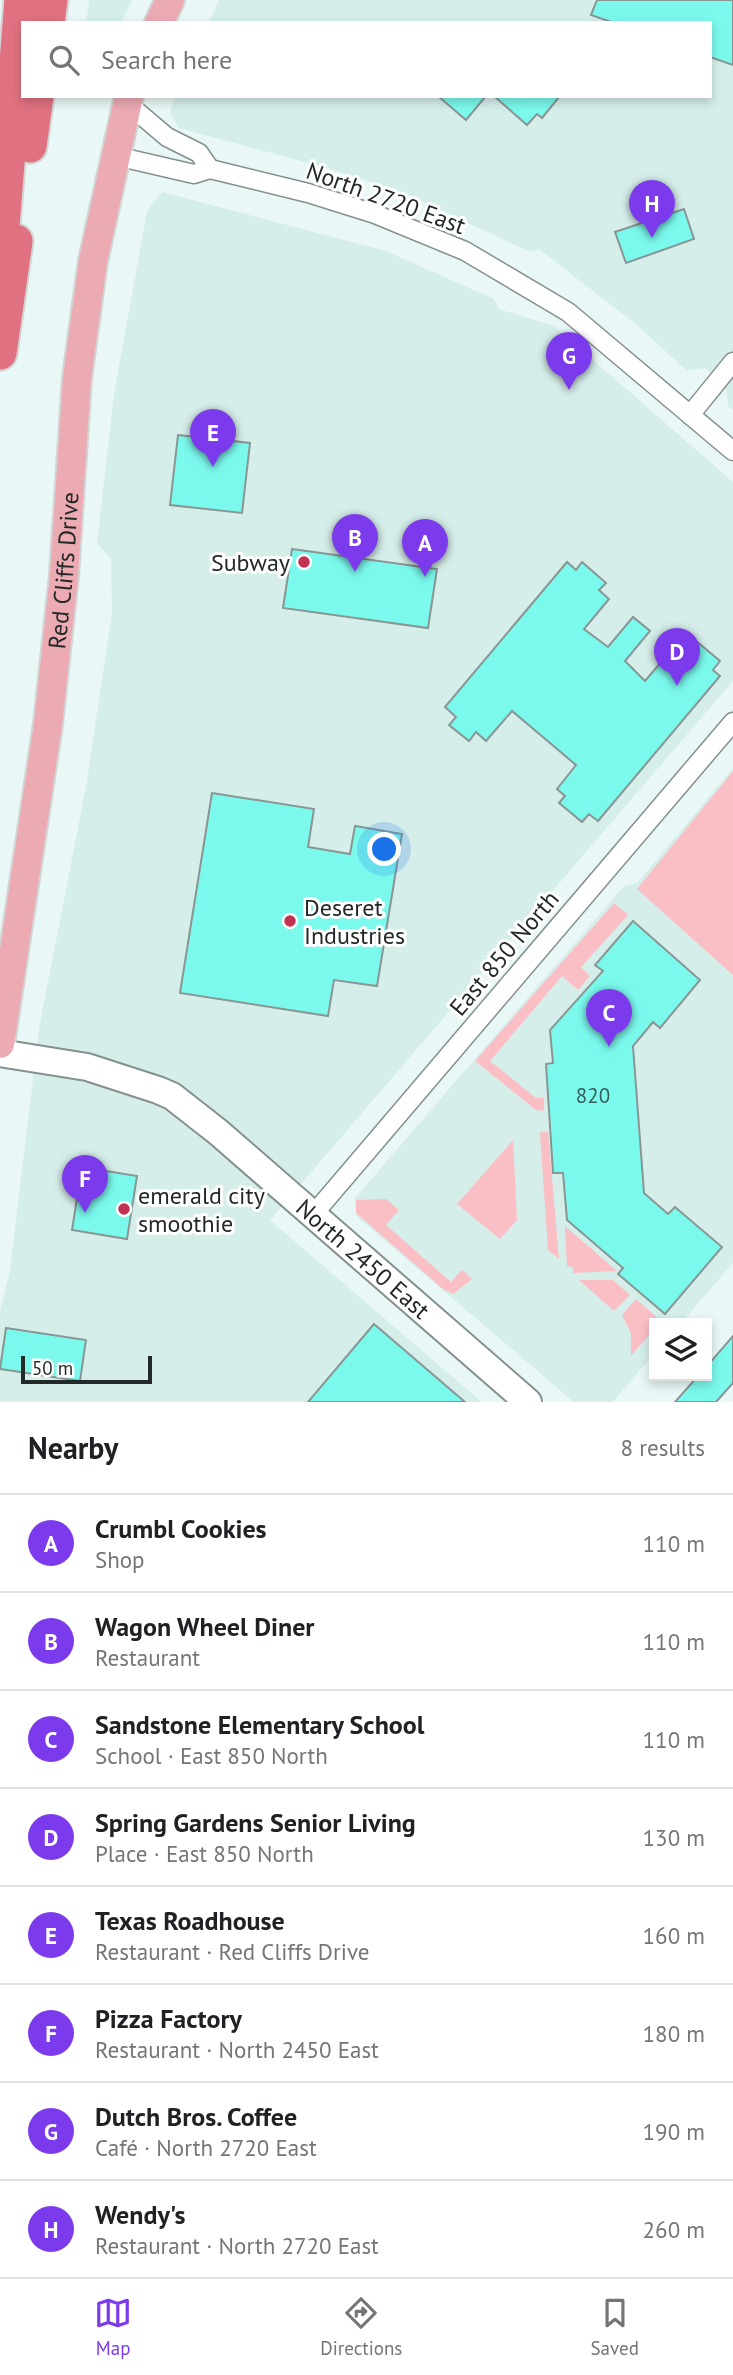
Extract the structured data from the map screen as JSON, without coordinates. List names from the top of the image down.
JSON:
{
  "streets": {
    "main road": ["Red Cliffs Drive"],
    "street": ["North 2720 East", "East 850 North", "North 2450 East"]
  },
  "crossings": [
    ["North 2720 East", "Red Cliffs Drive"],
    ["East 850 North", "North 2450 East"]
  ],
  "places": ["Subway", "Deseret Industries", "emerald city smoothie"],
  "house_numbers": ["820"],
  "scale_bar": "50 m",
  "page": {
    "search": "Search here",
    "pins": [
      "H",
      "G",
      "E",
      "B",
      "A",
      "D",
      "C",
      "F"
    ],
    "scale": "50 m",
    "heading": ["Nearby", "8 results"],
    "list": [
      {
        "mark": "A",
        "name": "Crumbl Cookies",
        "note": "Shop",
        "value": "110 m"
      },
      {
        "mark": "B",
        "name": "Wagon Wheel Diner",
        "note": "Restaurant",
        "value": "110 m"
      },
      {
        "mark": "C",
        "name": "Sandstone Elementary School",
        "note": "School · East 850 North",
        "value": "110 m"
      },
      {
        "mark": "D",
        "name": "Spring Gardens Senior Living",
        "note": "Place · East 850 North",
        "value": "130 m"
      },
      {
        "mark": "E",
        "name": "Texas Roadhouse",
        "note": "Restaurant · Red Cliffs Drive",
        "value": "160 m"
      },
      {
        "mark": "F",
        "name": "Pizza Factory",
        "note": "Restaurant · North 2450 East",
        "value": "180 m"
      },
      {
        "mark": "G",
        "name": "Dutch Bros. Coffee",
        "note": "Café · North 2720 East",
        "value": "190 m"
      },
      {
        "mark": "H",
        "name": "Wendy's",
        "note": "Restaurant · North 2720 East",
        "value": "260 m"
      }
    ],
    "nav": ["Map", "Directions", "Saved"]
  }
}
